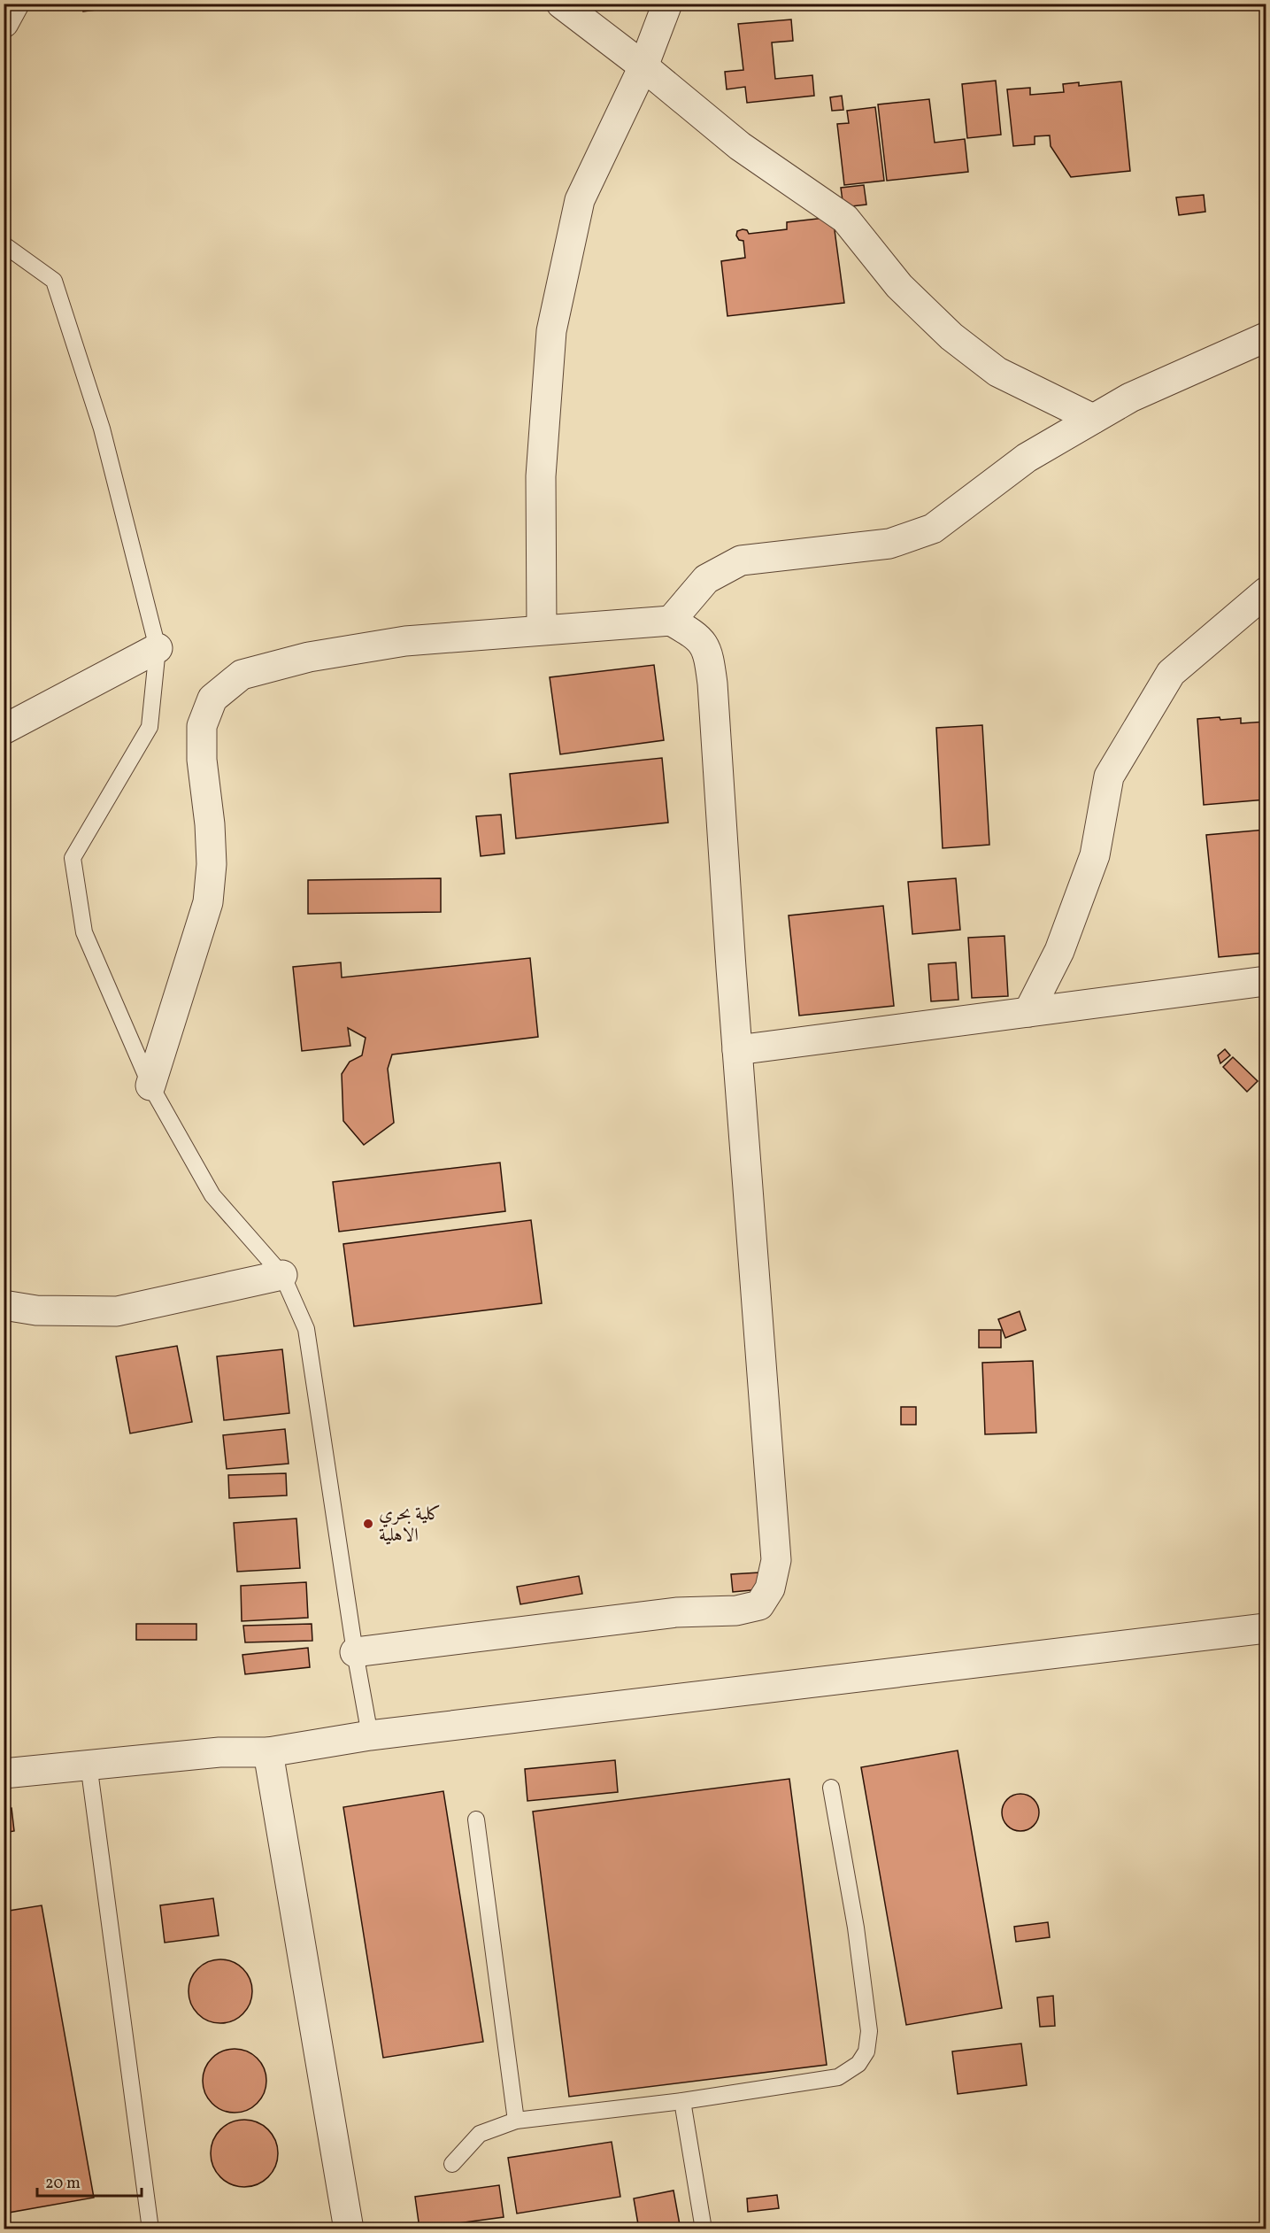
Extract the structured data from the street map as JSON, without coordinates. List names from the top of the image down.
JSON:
{
  "places": ["كلية بحري الاهلية"],
  "scale_bar": "20 m"
}
